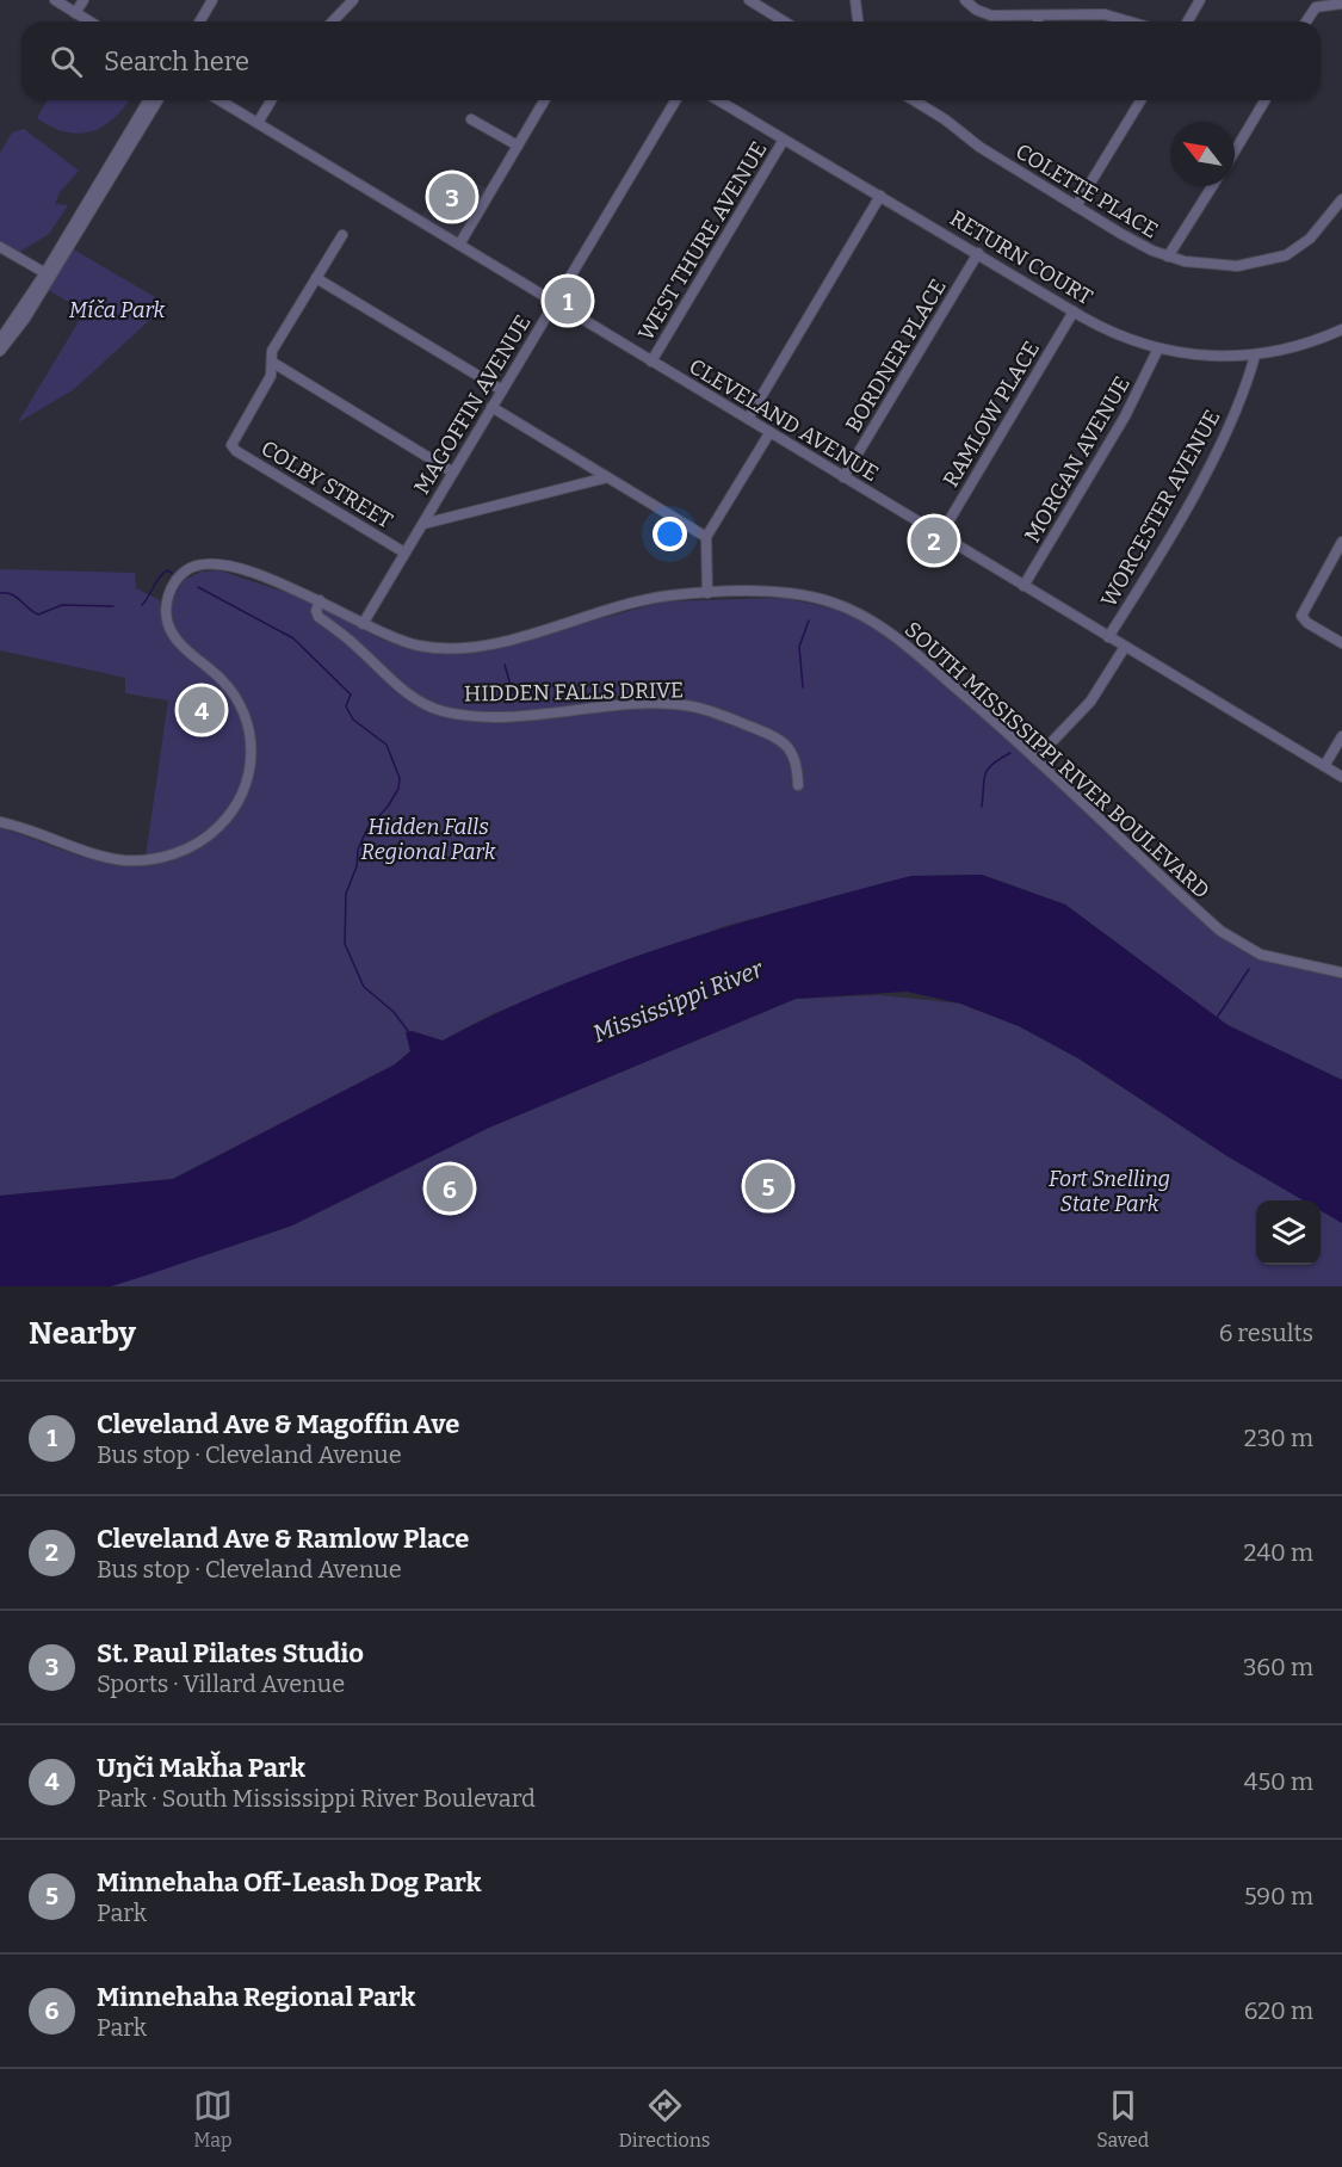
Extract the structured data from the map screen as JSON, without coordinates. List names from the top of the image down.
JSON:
{
  "streets": {
    "street": [
      "COLETTE PLACE",
      "WEST THURE AVENUE",
      "RETURN COURT",
      "BORDNER PLACE",
      "MAGOFFIN AVENUE",
      "RAMLOW PLACE",
      "CLEVELAND AVENUE",
      "MORGAN AVENUE",
      "COLBY STREET",
      "WORCESTER AVENUE",
      "HIDDEN FALLS DRIVE",
      "SOUTH MISSISSIPPI RIVER BOULEVARD"
    ]
  },
  "crossings": [
    ["WEST THURE AVENUE", "RETURN COURT"],
    ["WEST THURE AVENUE", "CLEVELAND AVENUE"],
    ["RETURN COURT", "BORDNER PLACE"],
    ["RETURN COURT", "RAMLOW PLACE"],
    ["RETURN COURT", "MORGAN AVENUE"],
    ["RETURN COURT", "WORCESTER AVENUE"],
    ["BORDNER PLACE", "CLEVELAND AVENUE"],
    ["MAGOFFIN AVENUE", "CLEVELAND AVENUE"],
    ["MAGOFFIN AVENUE", "COLBY STREET"],
    ["MAGOFFIN AVENUE", "SOUTH MISSISSIPPI RIVER BOULEVARD"],
    ["RAMLOW PLACE", "CLEVELAND AVENUE"],
    ["CLEVELAND AVENUE", "MORGAN AVENUE"],
    ["CLEVELAND AVENUE", "WORCESTER AVENUE"],
    ["HIDDEN FALLS DRIVE", "SOUTH MISSISSIPPI RIVER BOULEVARD"]
  ],
  "water": ["Mississippi River"],
  "parks": ["Míča Park", "Hidden Falls Regional Park", "Fort Snelling State Park"],
  "north": "top left",
  "page": {
    "search": "Search here",
    "pins": [
      "3",
      "1",
      "2",
      "4",
      "5",
      "6"
    ],
    "heading": ["Nearby", "6 results"],
    "list": [
      {
        "mark": "1",
        "name": "Cleveland Ave & Magoffin Ave",
        "note": "Bus stop · Cleveland Avenue",
        "value": "230 m"
      },
      {
        "mark": "2",
        "name": "Cleveland Ave & Ramlow Place",
        "note": "Bus stop · Cleveland Avenue",
        "value": "240 m"
      },
      {
        "mark": "3",
        "name": "St. Paul Pilates Studio",
        "note": "Sports · Villard Avenue",
        "value": "360 m"
      },
      {
        "mark": "4",
        "name": "Uŋči Makȟa Park",
        "note": "Park · South Mississippi River Boulevard",
        "value": "450 m"
      },
      {
        "mark": "5",
        "name": "Minnehaha Off-Leash Dog Park",
        "note": "Park",
        "value": "590 m"
      },
      {
        "mark": "6",
        "name": "Minnehaha Regional Park",
        "note": "Park",
        "value": "620 m"
      }
    ],
    "nav": ["Map", "Directions", "Saved"]
  }
}
